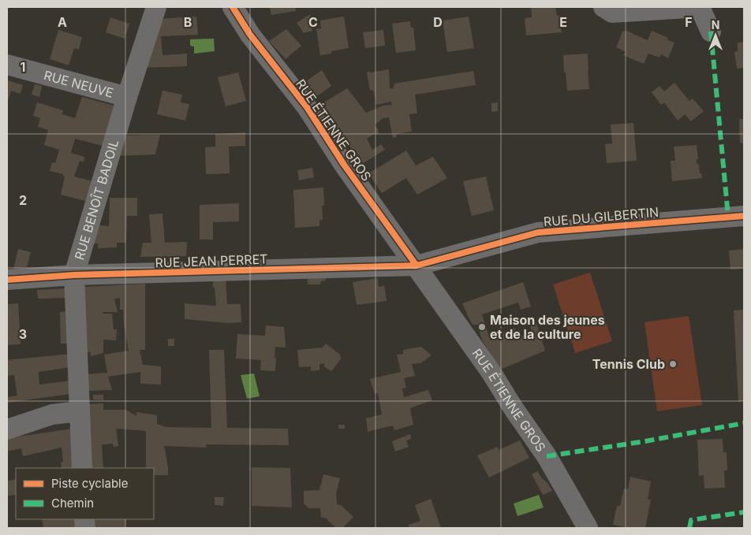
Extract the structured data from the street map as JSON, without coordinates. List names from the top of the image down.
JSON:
{
  "streets": {
    "street": [
      "RUE NEUVE",
      "RUE ÉTIENNE GROS",
      "RUE BENOÎT BADOIL",
      "RUE DU GILBERTIN",
      "RUE JEAN PERRET"
    ]
  },
  "crossings": [
    ["RUE NEUVE", "RUE BENOÎT BADOIL"],
    ["RUE ÉTIENNE GROS", "RUE DU GILBERTIN"],
    ["RUE ÉTIENNE GROS", "RUE JEAN PERRET"],
    ["RUE BENOÎT BADOIL", "RUE JEAN PERRET"],
    ["RUE DU GILBERTIN", "RUE JEAN PERRET"]
  ],
  "places": ["Maison des jeunes et de la culture", "Tennis Club"],
  "legend": ["Piste cyclable", "Chemin"],
  "north": "top",
  "grid": {
    "columns": [
      "A",
      "B",
      "C",
      "D",
      "E",
      "F"
    ],
    "rows": ["1", "2", "3"]
  }
}
